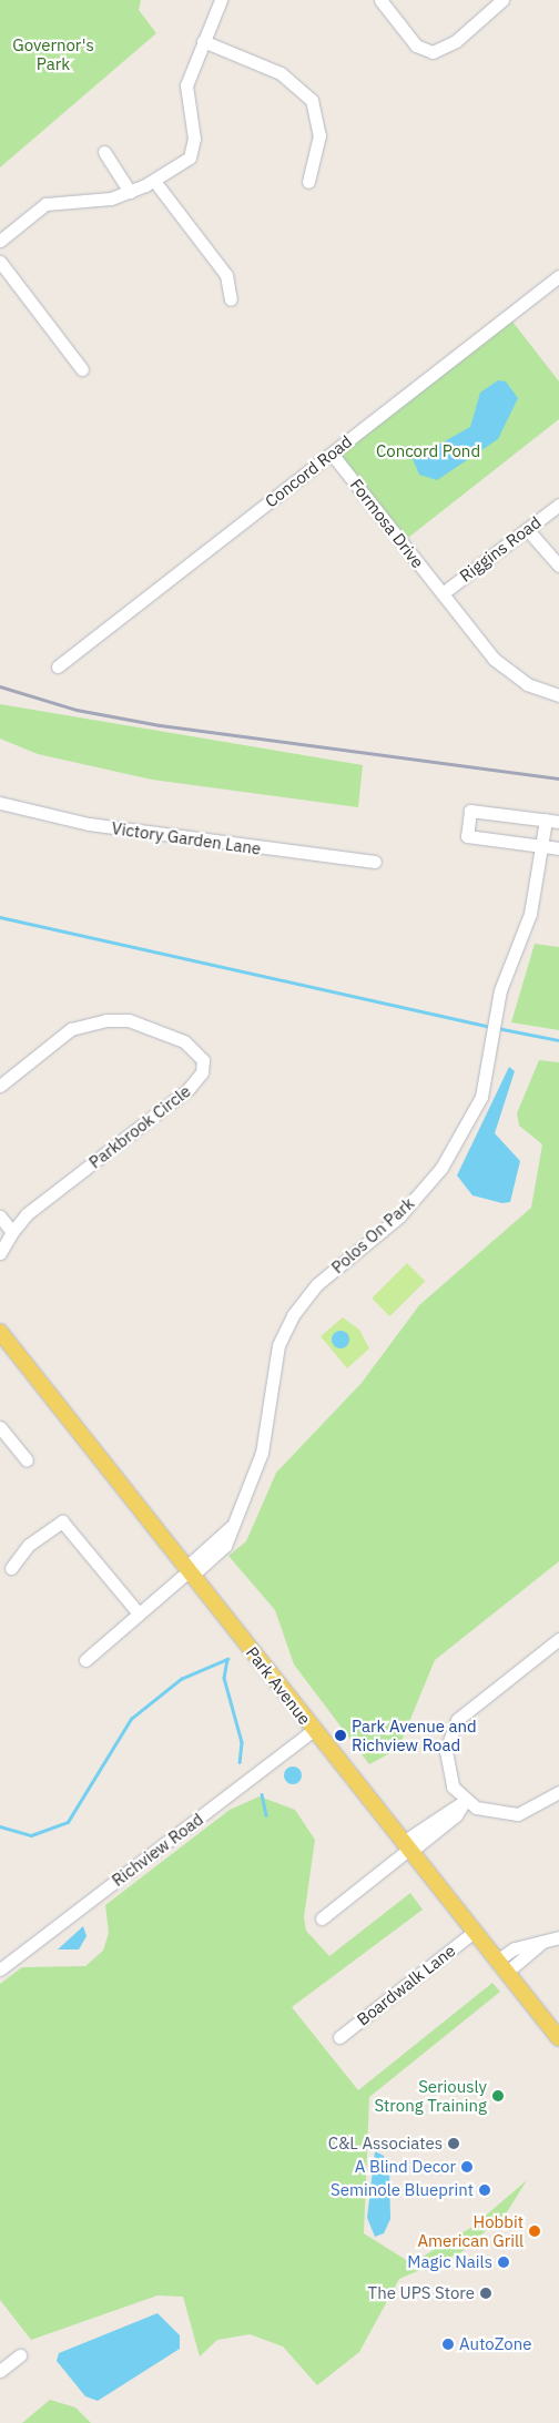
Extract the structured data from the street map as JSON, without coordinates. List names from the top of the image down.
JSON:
{
  "streets": {
    "main road": ["Park Avenue"],
    "street": [
      "Concord Road",
      "Formosa Drive",
      "Riggins Road",
      "Victory Garden Lane",
      "Parkbrook Circle",
      "Polos On Park",
      "Richview Road",
      "Boardwalk Lane"
    ]
  },
  "crossings": [
    ["Concord Road", "Formosa Drive"],
    ["Formosa Drive", "Riggins Road"],
    ["Polos On Park", "Park Avenue"],
    ["Park Avenue", "Richview Road"],
    ["Park Avenue", "Boardwalk Lane"]
  ],
  "parks": ["Governor's Park", "Concord Pond"],
  "places": [
    "Park Avenue and Richview Road",
    "Seriously Strong Training",
    "C&L Associates",
    "A Blind Decor",
    "Seminole Blueprint",
    "Hobbit American Grill",
    "Magic Nails",
    "The UPS Store",
    "AutoZone"
  ]
}
